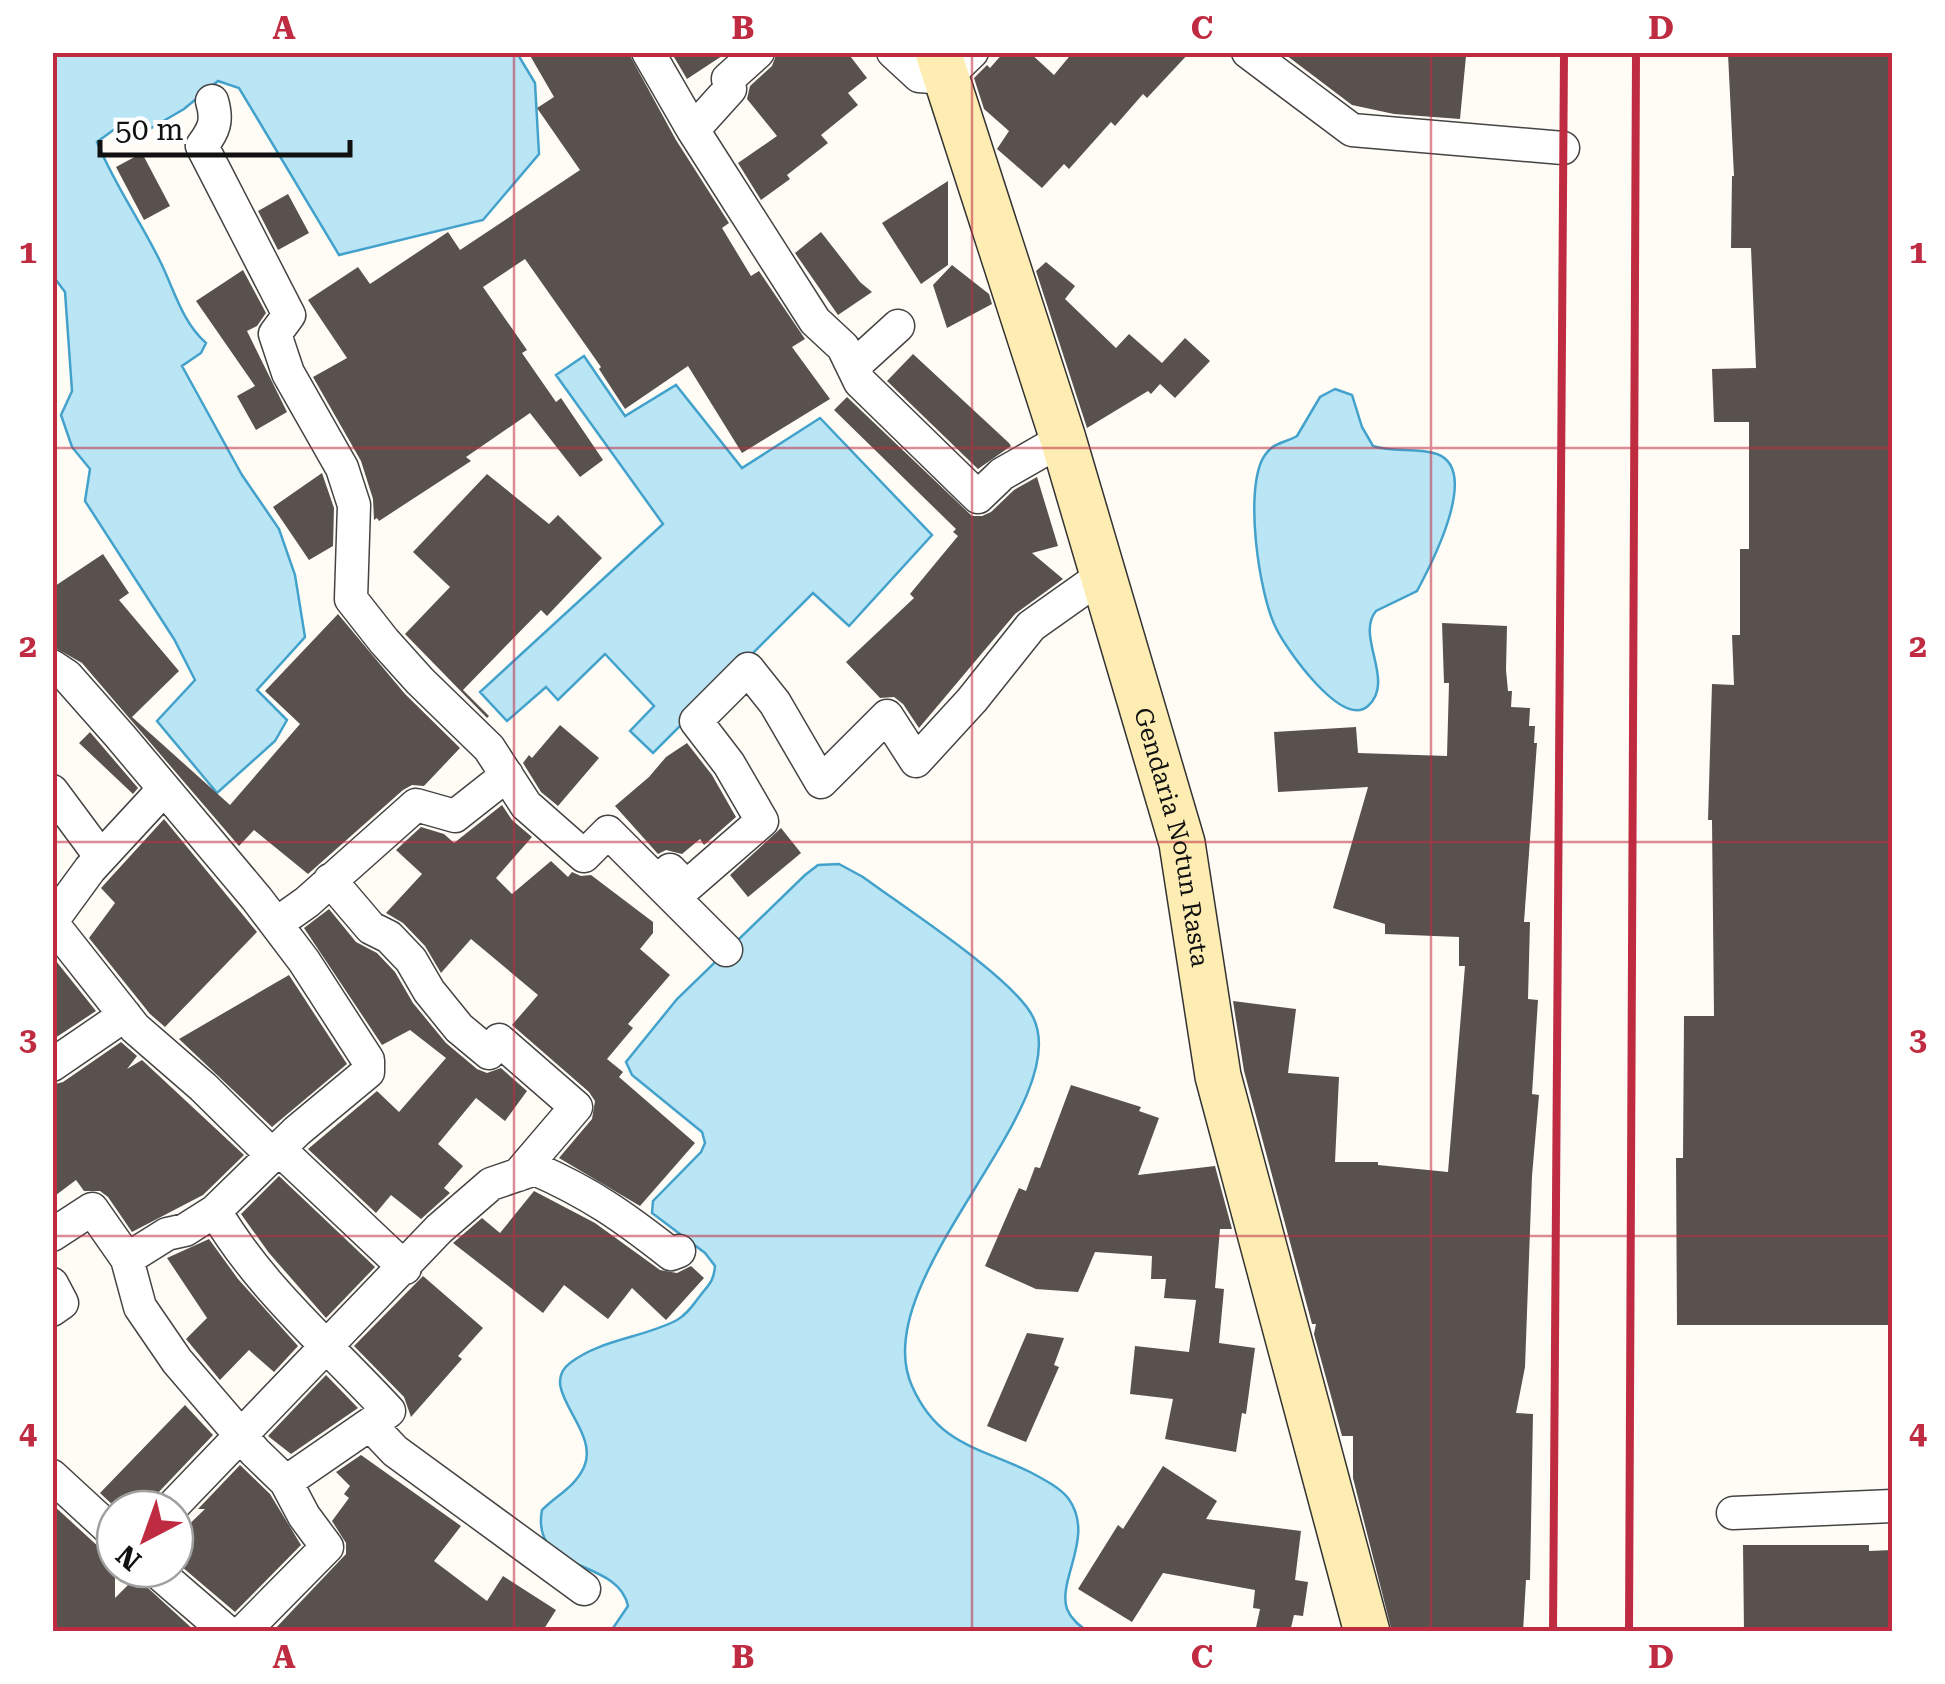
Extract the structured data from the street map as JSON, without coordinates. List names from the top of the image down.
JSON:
{
  "streets": {
    "main road": ["Gendaria Notun Rasta"]
  },
  "scale_bar": "50 m",
  "north": "bottom left",
  "grid": {
    "columns": [
      "A",
      "B",
      "C",
      "D"
    ],
    "rows": [
      "1",
      "2",
      "3",
      "4"
    ]
  }
}
